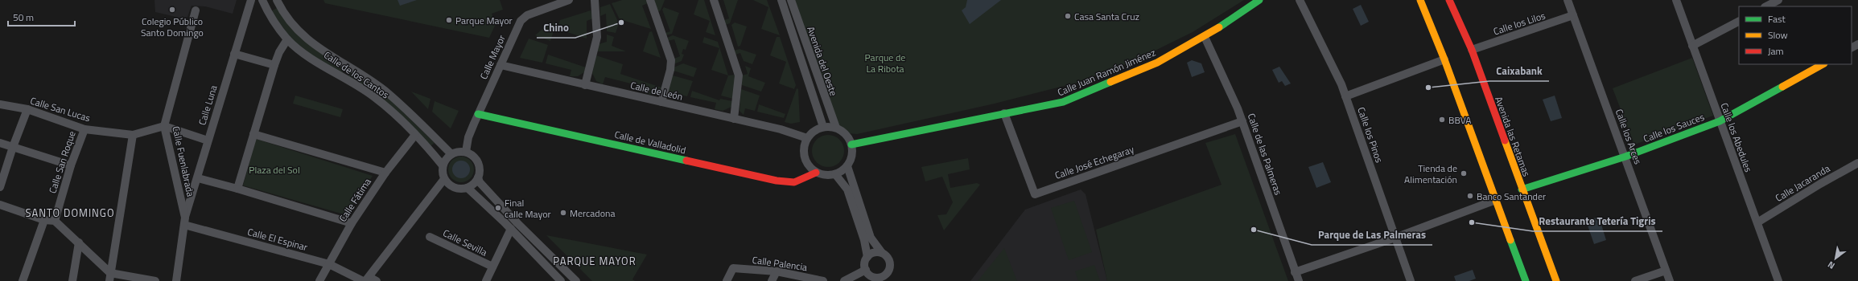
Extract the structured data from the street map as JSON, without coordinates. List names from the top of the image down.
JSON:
{
  "streets": {
    "street": [
      "Calle los Lilos",
      "Calle Mayor",
      "Avenida del Oeste",
      "Calle Juan Ramón Jiménez",
      "Calle de los Cantos",
      "Calle de León",
      "Calle Luna",
      "Calle San Lucas",
      "Calle los Sauces",
      "Calle los Pinos",
      "Avenida las Retamas",
      "Calle los Arces",
      "Calle los Abedules",
      "Calle de Valladolid",
      "Calle de las Palmeras",
      "Calle Fuenlabrada",
      "Calle San Roque",
      "Calle José Echegaray",
      "Calle Jacaranda",
      "Calle Fátima",
      "Calle El Espinar",
      "Calle Sevilla",
      "Calle Palencia"
    ]
  },
  "crossings": [
    ["Calle los Lilos", "Avenida las Retamas"],
    ["Calle los Lilos", "Calle los Arces"],
    ["Calle Mayor", "Calle de los Cantos"],
    ["Calle Mayor", "Calle de León"],
    ["Calle Mayor", "Calle de Valladolid"],
    ["Avenida del Oeste", "Calle Juan Ramón Jiménez"],
    ["Avenida del Oeste", "Calle de León"],
    ["Avenida del Oeste", "Calle de Valladolid"],
    ["Calle Juan Ramón Jiménez", "Calle de León"],
    ["Calle Juan Ramón Jiménez", "Calle de Valladolid"],
    ["Calle Juan Ramón Jiménez", "Calle de las Palmeras"],
    ["Calle Juan Ramón Jiménez", "Calle José Echegaray"],
    ["Calle de los Cantos", "Calle Fátima"],
    ["Calle de León", "Calle de Valladolid"],
    ["Calle Luna", "Calle Fuenlabrada"],
    ["Calle Luna", "Calle El Espinar"],
    ["Calle San Lucas", "Calle Fuenlabrada"],
    ["Calle San Lucas", "Calle San Roque"],
    ["Calle los Sauces", "Avenida las Retamas"],
    ["Calle los Sauces", "Calle los Arces"],
    ["Calle los Sauces", "Calle los Abedules"],
    ["Calle los Abedules", "Calle Jacaranda"],
    ["Calle de las Palmeras", "Calle José Echegaray"],
    ["Calle Fuenlabrada", "Calle El Espinar"],
    ["Calle Fátima", "Calle El Espinar"]
  ],
  "districts": ["SANTO DOMINGO", "PARQUE MAYOR"],
  "parks": ["Parque de La Ribota", "Plaza del Sol"],
  "places": [
    "Colegio Público Santo Domingo",
    "Casa Santa Cruz",
    "Parque Mayor",
    "Chino",
    "Caixabank",
    "BBVA",
    "Tienda de Alimentación",
    "Banco Santander",
    "Final calle Mayor",
    "Mercadona",
    "Restaurante Tetería Tigris",
    "Parque de Las Palmeras"
  ],
  "legend": ["Fast", "Slow", "Jam"],
  "scale_bar": "50 m",
  "north": "bottom left"
}
